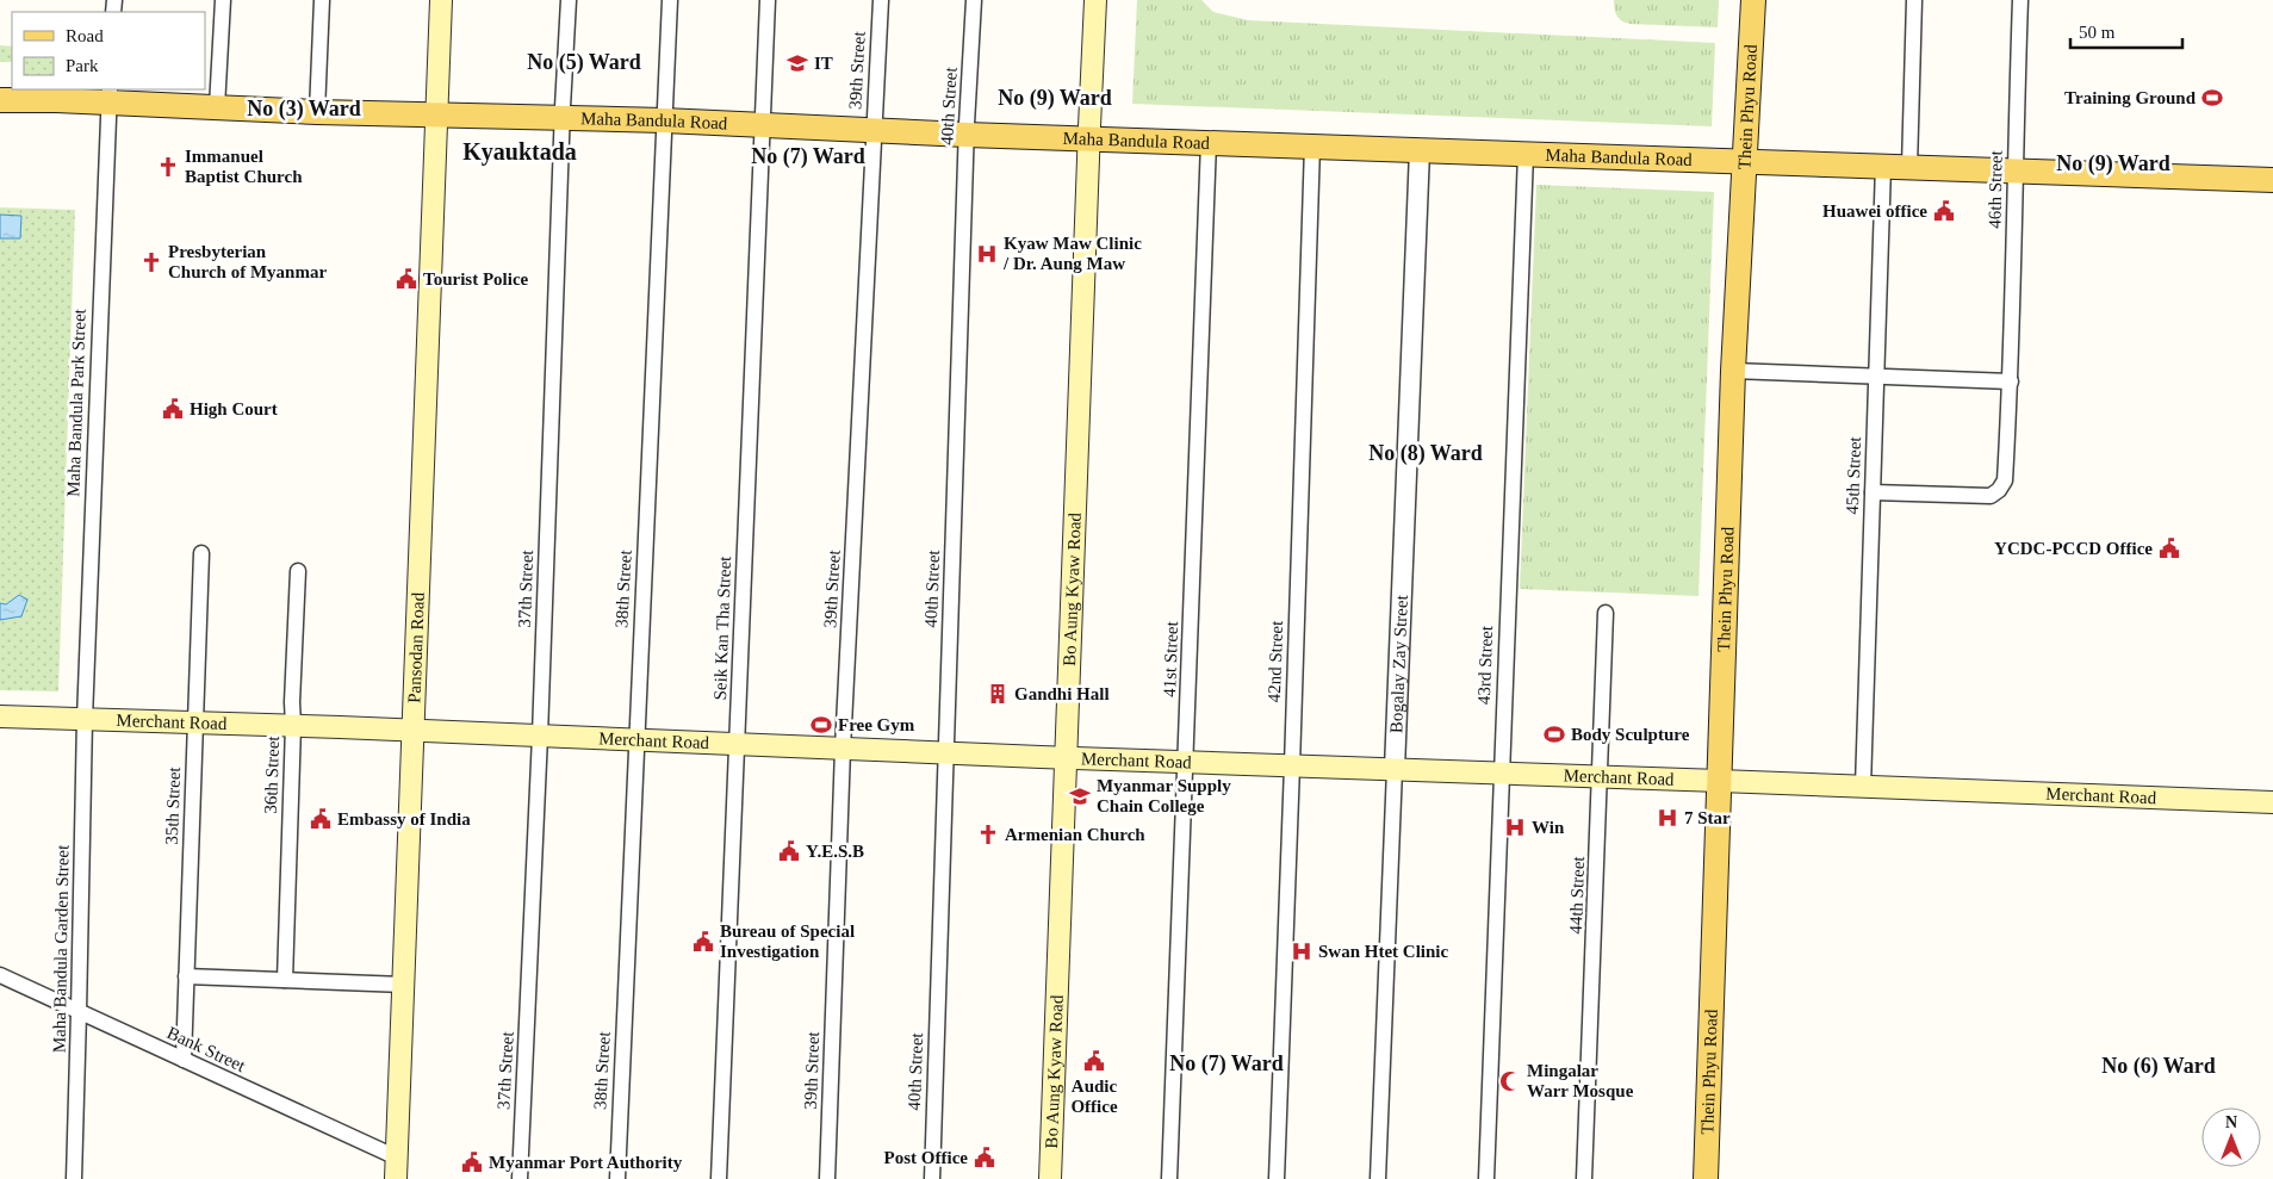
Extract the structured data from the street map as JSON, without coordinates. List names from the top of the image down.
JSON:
{
  "streets": {
    "main road": [
      "Thein Phyu Road",
      "Maha Bandula Road",
      "Bo Aung Kyaw Road",
      "Pansodan Road",
      "Merchant Road"
    ],
    "street": [
      "39th Street",
      "40th Street",
      "46th Street",
      "Maha Bandula Park Street",
      "45th Street",
      "37th Street",
      "38th Street",
      "Seik Kan Tha Street",
      "41st Street",
      "42nd Street",
      "Bogalay Zay Street",
      "43rd Street",
      "36th Street",
      "35th Street",
      "44th Street",
      "Maha Bandula Garden Street",
      "Bank Street"
    ]
  },
  "crossings": [
    ["39th Street", "Maha Bandula Road"],
    ["39th Street", "Merchant Road"],
    ["40th Street", "Maha Bandula Road"],
    ["40th Street", "Merchant Road"],
    ["Thein Phyu Road", "Maha Bandula Road"],
    ["Thein Phyu Road", "Merchant Road"],
    ["Maha Bandula Road", "46th Street"],
    ["Maha Bandula Road", "Maha Bandula Park Street"],
    ["Maha Bandula Road", "45th Street"],
    ["Maha Bandula Road", "37th Street"],
    ["Maha Bandula Road", "38th Street"],
    ["Maha Bandula Road", "Bo Aung Kyaw Road"],
    ["Maha Bandula Road", "Seik Kan Tha Street"],
    ["Maha Bandula Road", "Pansodan Road"],
    ["Maha Bandula Road", "41st Street"],
    ["Maha Bandula Road", "42nd Street"],
    ["Maha Bandula Road", "Bogalay Zay Street"],
    ["Maha Bandula Road", "43rd Street"],
    ["46th Street", "45th Street"],
    ["Maha Bandula Park Street", "Merchant Road"],
    ["Maha Bandula Park Street", "Maha Bandula Garden Street"],
    ["45th Street", "Merchant Road"],
    ["37th Street", "Merchant Road"],
    ["38th Street", "Merchant Road"],
    ["Bo Aung Kyaw Road", "Merchant Road"],
    ["Seik Kan Tha Street", "Merchant Road"],
    ["Pansodan Road", "Merchant Road"],
    ["Pansodan Road", "Bank Street"],
    ["41st Street", "Merchant Road"],
    ["42nd Street", "Merchant Road"],
    ["Bogalay Zay Street", "Merchant Road"],
    ["43rd Street", "Merchant Road"],
    ["Merchant Road", "36th Street"],
    ["Merchant Road", "35th Street"],
    ["Merchant Road", "44th Street"],
    ["Merchant Road", "Maha Bandula Garden Street"],
    ["35th Street", "Bank Street"],
    ["Maha Bandula Garden Street", "Bank Street"]
  ],
  "districts": [
    "No (5) Ward",
    "No (9) Ward",
    "No (3) Ward",
    "Kyauktada",
    "No (7) Ward",
    "No (9) Ward",
    "No (8) Ward",
    "No (7) Ward",
    "No (6) Ward"
  ],
  "places": {
    "school or university": ["IT", "Myanmar Supply Chain College"],
    "sports": ["Training Ground", "Free Gym", "Body Sculpture"],
    "church": ["Immanuel Baptist Church", "Presbyterian Church of Myanmar", "Armenian Church"],
    "public building": [
      "Huawei office",
      "Tourist Police",
      "High Court",
      "YCDC-PCCD Office",
      "Embassy of India",
      "Y.E.S.B",
      "Bureau of Special Investigation",
      "Audic Office",
      "Post Office",
      "Myanmar Port Authority"
    ],
    "hospital": [
      "Kyaw Maw Clinic / Dr. Aung Maw",
      "7 Star",
      "Win",
      "Swan Htet Clinic"
    ],
    "building": ["Gandhi Hall"],
    "mosque": ["Mingalar Warr Mosque"]
  },
  "legend": ["Road", "Park"],
  "scale_bar": "50 m",
  "north": "top"
}
